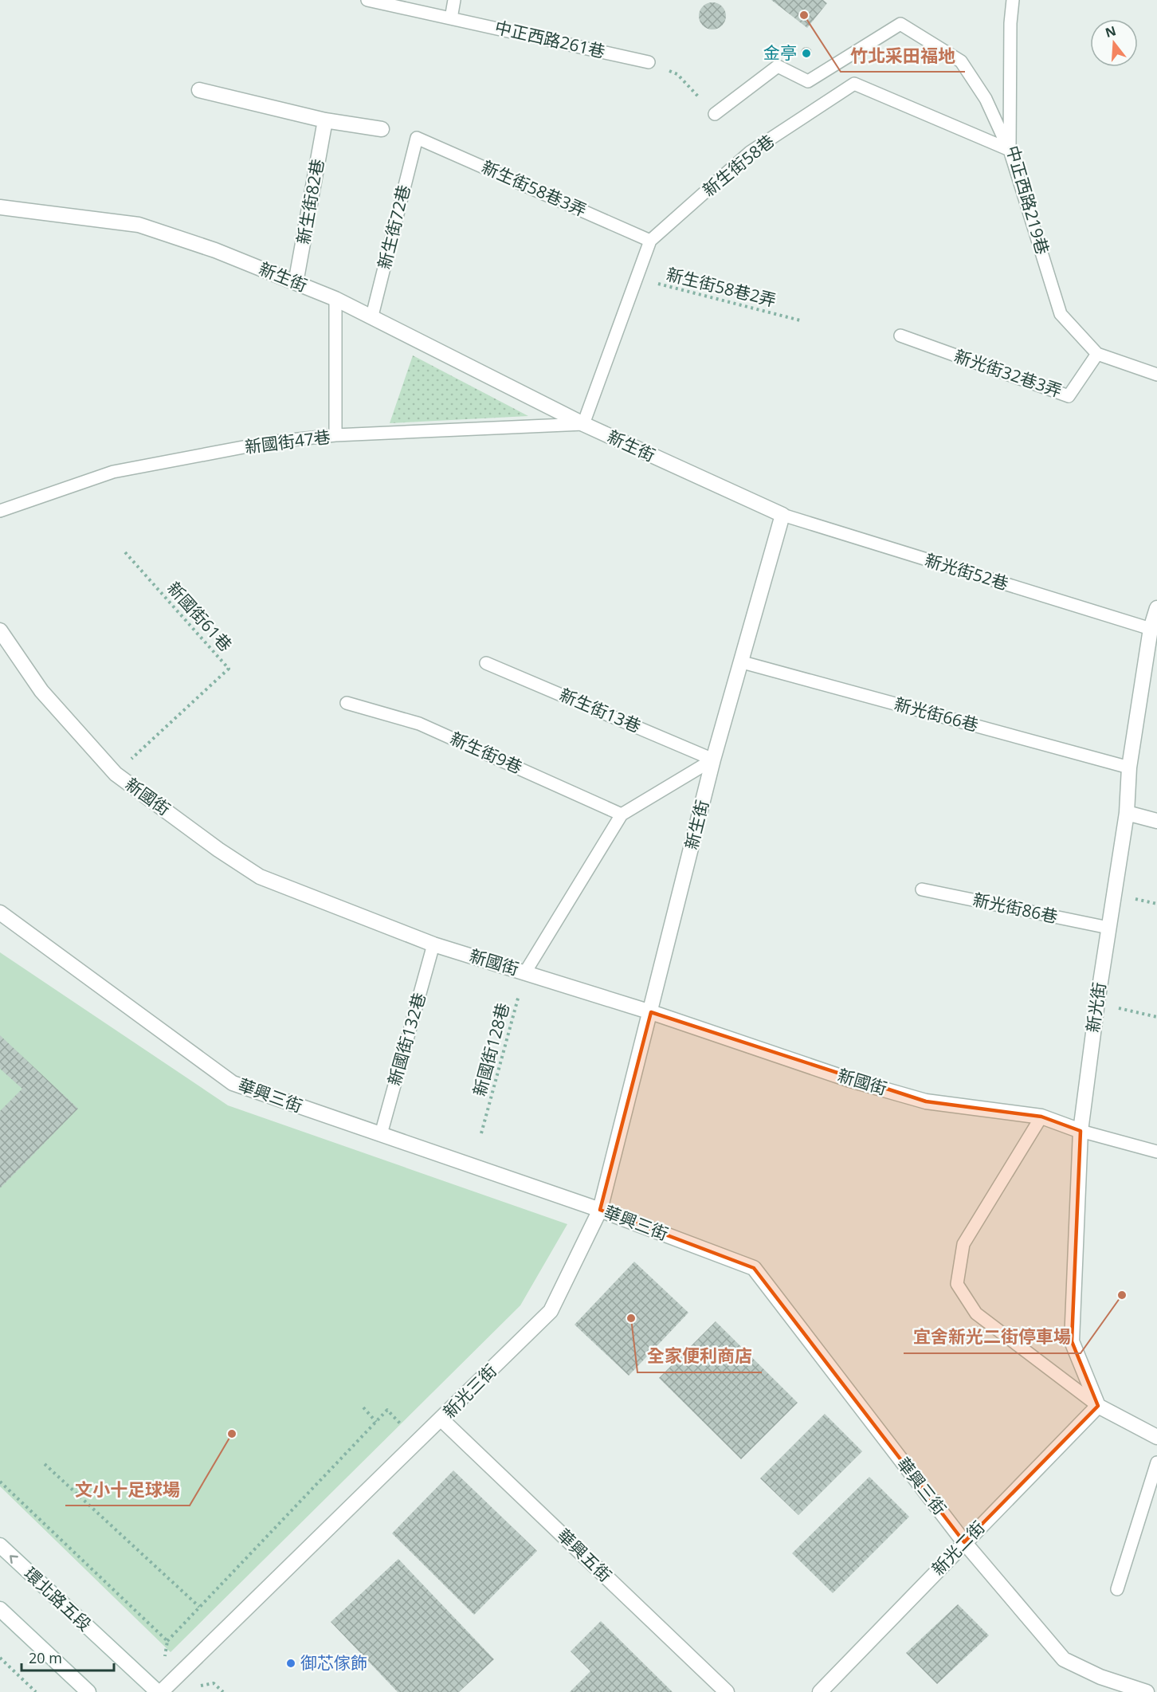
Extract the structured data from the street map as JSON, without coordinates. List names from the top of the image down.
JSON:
{
  "streets": {
    "street": [
      "新生街82巷",
      "新生街",
      "新國街",
      "新光街",
      "華興三街",
      "新光三街",
      "新光二街",
      "華興五街",
      "環北路五段"
    ],
    "lane": [
      "中正西路261巷",
      "新生街58巷",
      "新生街58巷3弄",
      "中正西路219巷",
      "新生街72巷",
      "新光街32巷3弄",
      "新國街47巷",
      "新光街52巷",
      "新生街13巷",
      "新光街66巷",
      "新生街9巷",
      "新光街86巷",
      "新國街132巷"
    ],
    "path": ["新生街58巷2弄", "新國街61巷", "新國街128巷"]
  },
  "crossings": [
    ["新生街58巷", "新生街58巷3弄"],
    ["新生街58巷", "中正西路219巷"],
    ["新生街58巷", "新生街"],
    ["新生街58巷", "新生街58巷2弄"],
    ["新生街58巷", "新國街47巷"],
    ["新生街58巷3弄", "新生街72巷"],
    ["中正西路219巷", "新光街32巷3弄"],
    ["新生街82巷", "新生街"],
    ["新生街72巷", "新生街"],
    ["新生街", "新國街47巷"],
    ["新生街", "新光街52巷"],
    ["新生街", "新生街13巷"],
    ["新生街", "新光街66巷"],
    ["新生街", "新國街"],
    ["新生街", "新光三街"],
    ["新光街52巷", "新光街"],
    ["新國街61巷", "新國街"],
    ["新光街66巷", "新光街"],
    ["新國街", "新光街"],
    ["新國街", "新國街132巷"],
    ["新國街", "新國街128巷"],
    ["新國街", "新光三街"],
    ["新光街86巷", "新光街"],
    ["新光街", "新光二街"],
    ["新國街132巷", "華興三街"],
    ["華興三街", "新光三街"],
    ["華興三街", "新光二街"],
    ["新光三街", "華興五街"],
    ["新光三街", "環北路五段"]
  ],
  "places": [
    "竹北采田福地",
    "金亭",
    "宜舍新光二街停車場",
    "全家便利商店",
    "文小十足球場",
    "御芯傢飾"
  ],
  "scale_bar": "20 m",
  "north": "top"
}
